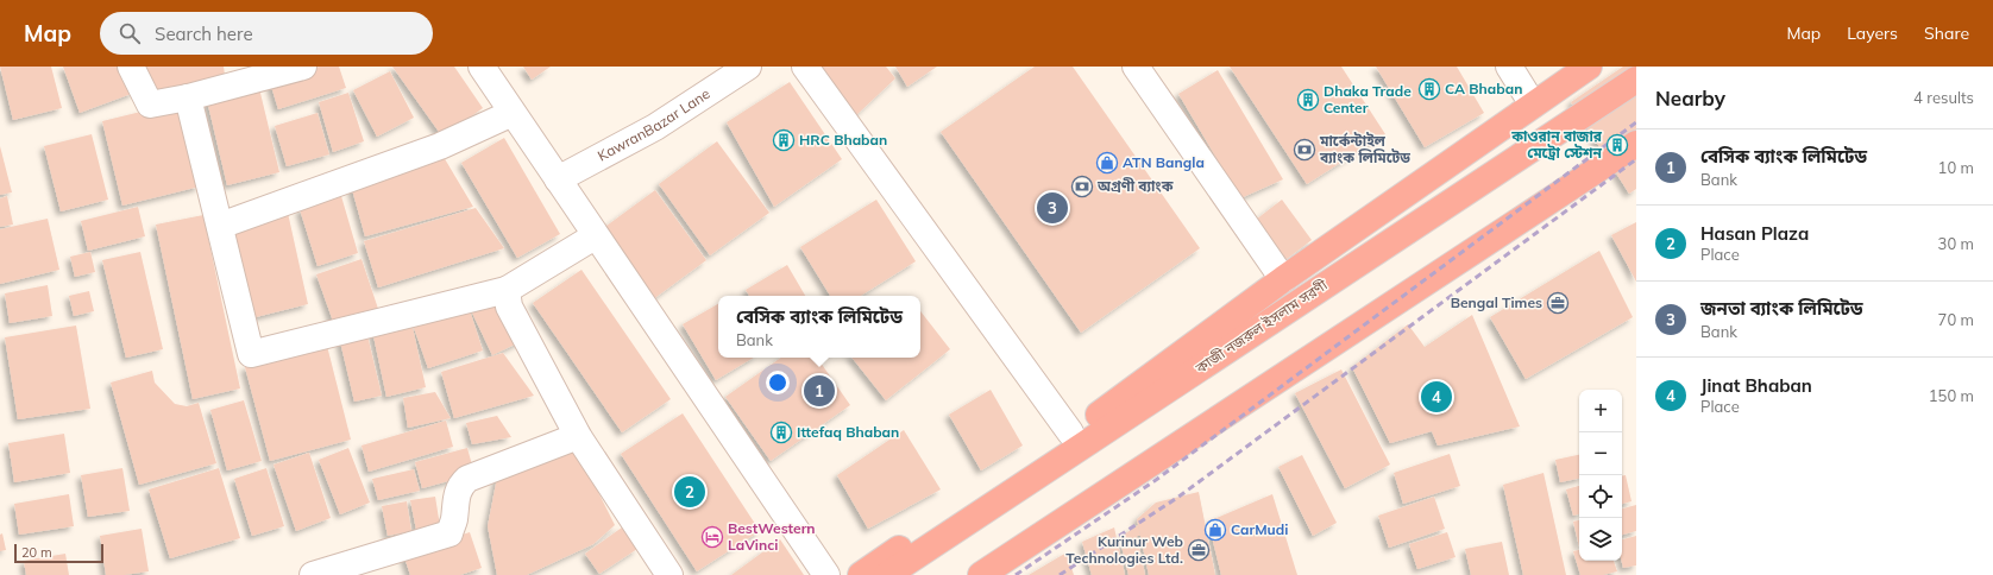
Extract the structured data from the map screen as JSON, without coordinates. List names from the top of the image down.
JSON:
{
  "streets": {
    "highway": ["কাজী নজরুল ইসলাম সরণী"],
    "street": ["KawranBazar Lane"]
  },
  "places": {
    "building": [
      "CA Bhaban",
      "Dhaka Trade Center",
      "HRC Bhaban",
      "কাওরান বাজার মেট্রো স্টেশন",
      "Ittefaq Bhaban"
    ],
    "bank": ["মার্কেন্টাইল ব্যাংক লিমিটেড", "অগ্রণী ব্যাংক"],
    "shop": ["ATN Bangla", "CarMudi"],
    "office": ["Bengal Times", "Kurinur Web Technologies Ltd."],
    "hotel": ["BestWestern LaVinci"]
  },
  "scale_bar": "20 m",
  "page": {
    "header": "Map",
    "search": "Search here",
    "nav": ["Map", "Layers", "Share"],
    "heading": ["Nearby", "4 results"],
    "list": [
      {
        "mark": "1",
        "name": "বেসিক ব্যাংক লিমিটেড",
        "note": "Bank",
        "value": "10 m"
      },
      {
        "mark": "2",
        "name": "Hasan Plaza",
        "note": "Place",
        "value": "30 m"
      },
      {
        "mark": "3",
        "name": "জনতা ব্যাংক লিমিটেড",
        "note": "Bank",
        "value": "70 m"
      },
      {
        "mark": "4",
        "name": "Jinat Bhaban",
        "note": "Place",
        "value": "150 m"
      }
    ],
    "pins": [
      "3",
      "1",
      "4",
      "2"
    ],
    "popup": ["বেসিক ব্যাংক লিমিটেড", "Bank"],
    "map_buttons": ["+", "−"],
    "scale": "20 m"
  }
}
